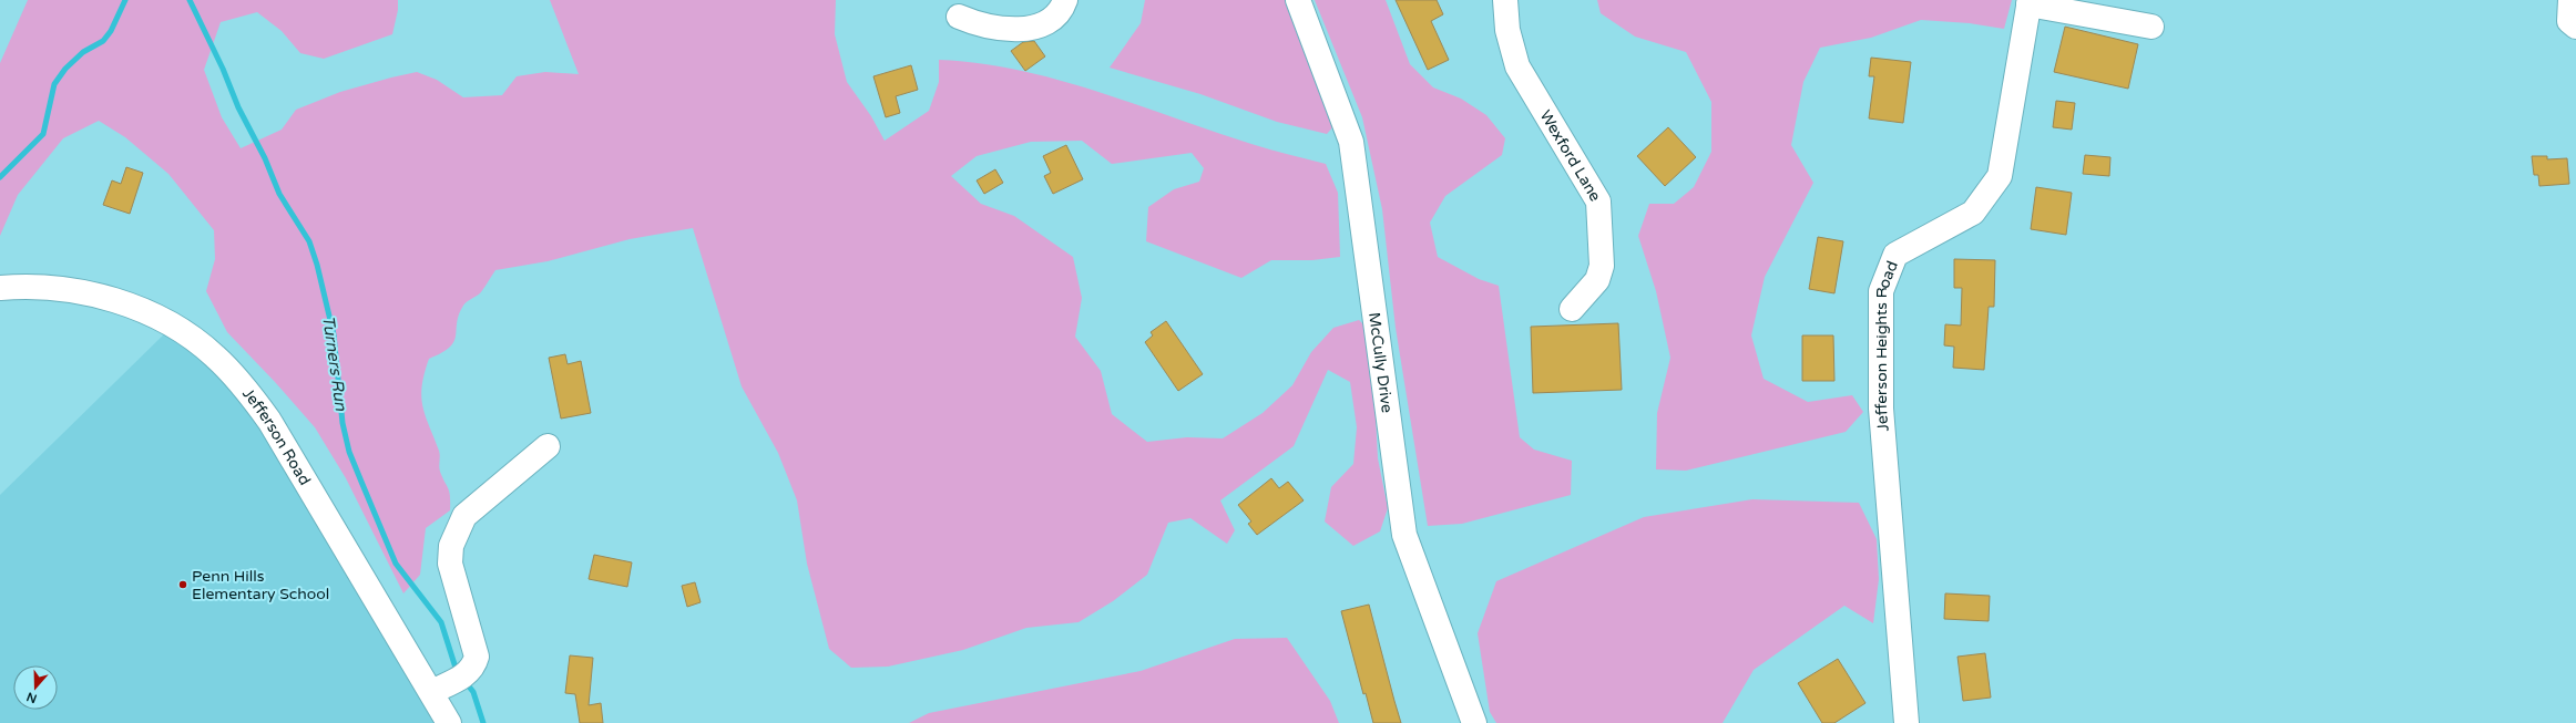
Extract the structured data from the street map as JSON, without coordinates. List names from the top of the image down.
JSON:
{
  "streets": {
    "street": [
      "Wexford Lane",
      "Jefferson Heights Road",
      "McCully Drive",
      "Jefferson Road"
    ]
  },
  "water": ["Turners Run"],
  "places": ["Penn Hills Elementary School"],
  "north": "bottom"
}
